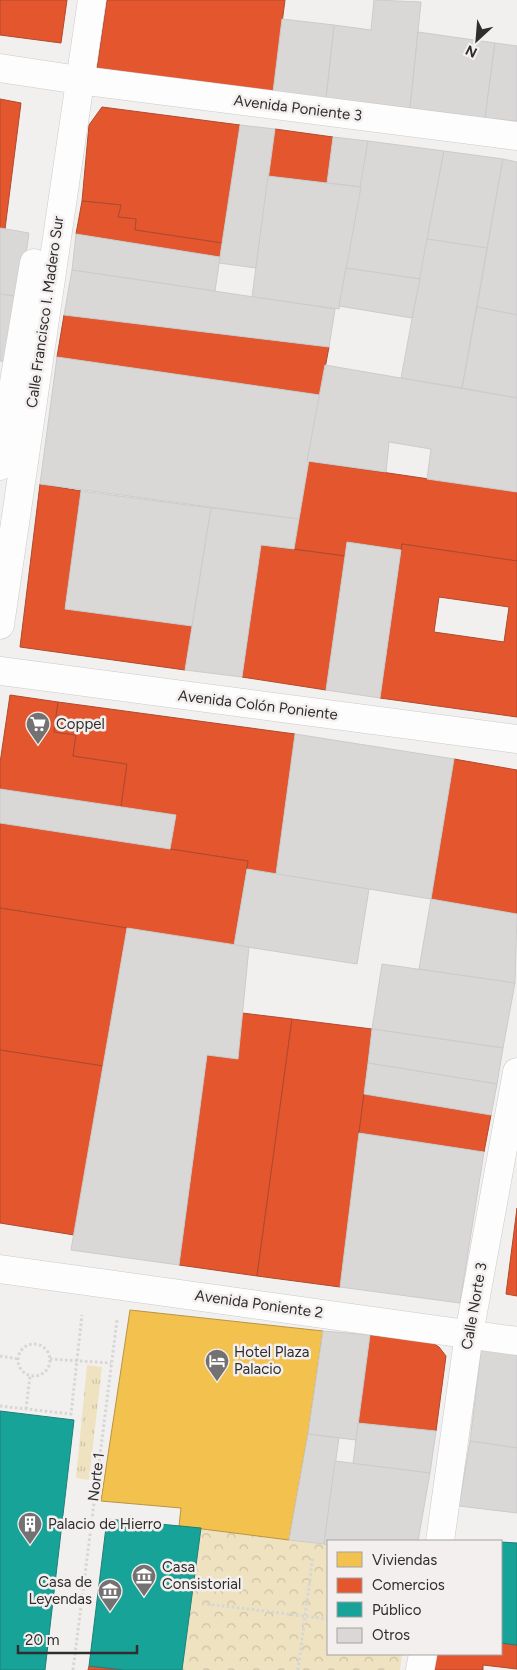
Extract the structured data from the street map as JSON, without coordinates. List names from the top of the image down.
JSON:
{
  "streets": {
    "street": [
      "Avenida Poniente 3",
      "Calle Francisco I. Madero Sur",
      "Avenida Colón Poniente",
      "Avenida Poniente 2",
      "Calle Norte 3"
    ],
    "path": ["Norte 1"]
  },
  "crossings": [
    ["Avenida Poniente 3", "Calle Francisco I. Madero Sur"],
    ["Avenida Poniente 2", "Calle Norte 3"],
    ["Avenida Poniente 2", "Norte 1"]
  ],
  "places": {
    "supermarket": ["Coppel"],
    "hotel": ["Hotel Plaza Palacio"],
    "building": ["Palacio de Hierro"],
    "museum": ["Casa Consistorial", "Casa de Leyendas"]
  },
  "legend": [
    "Viviendas",
    "Comercios",
    "Público",
    "Otros"
  ],
  "scale_bar": "20 m",
  "north": "bottom left"
}
